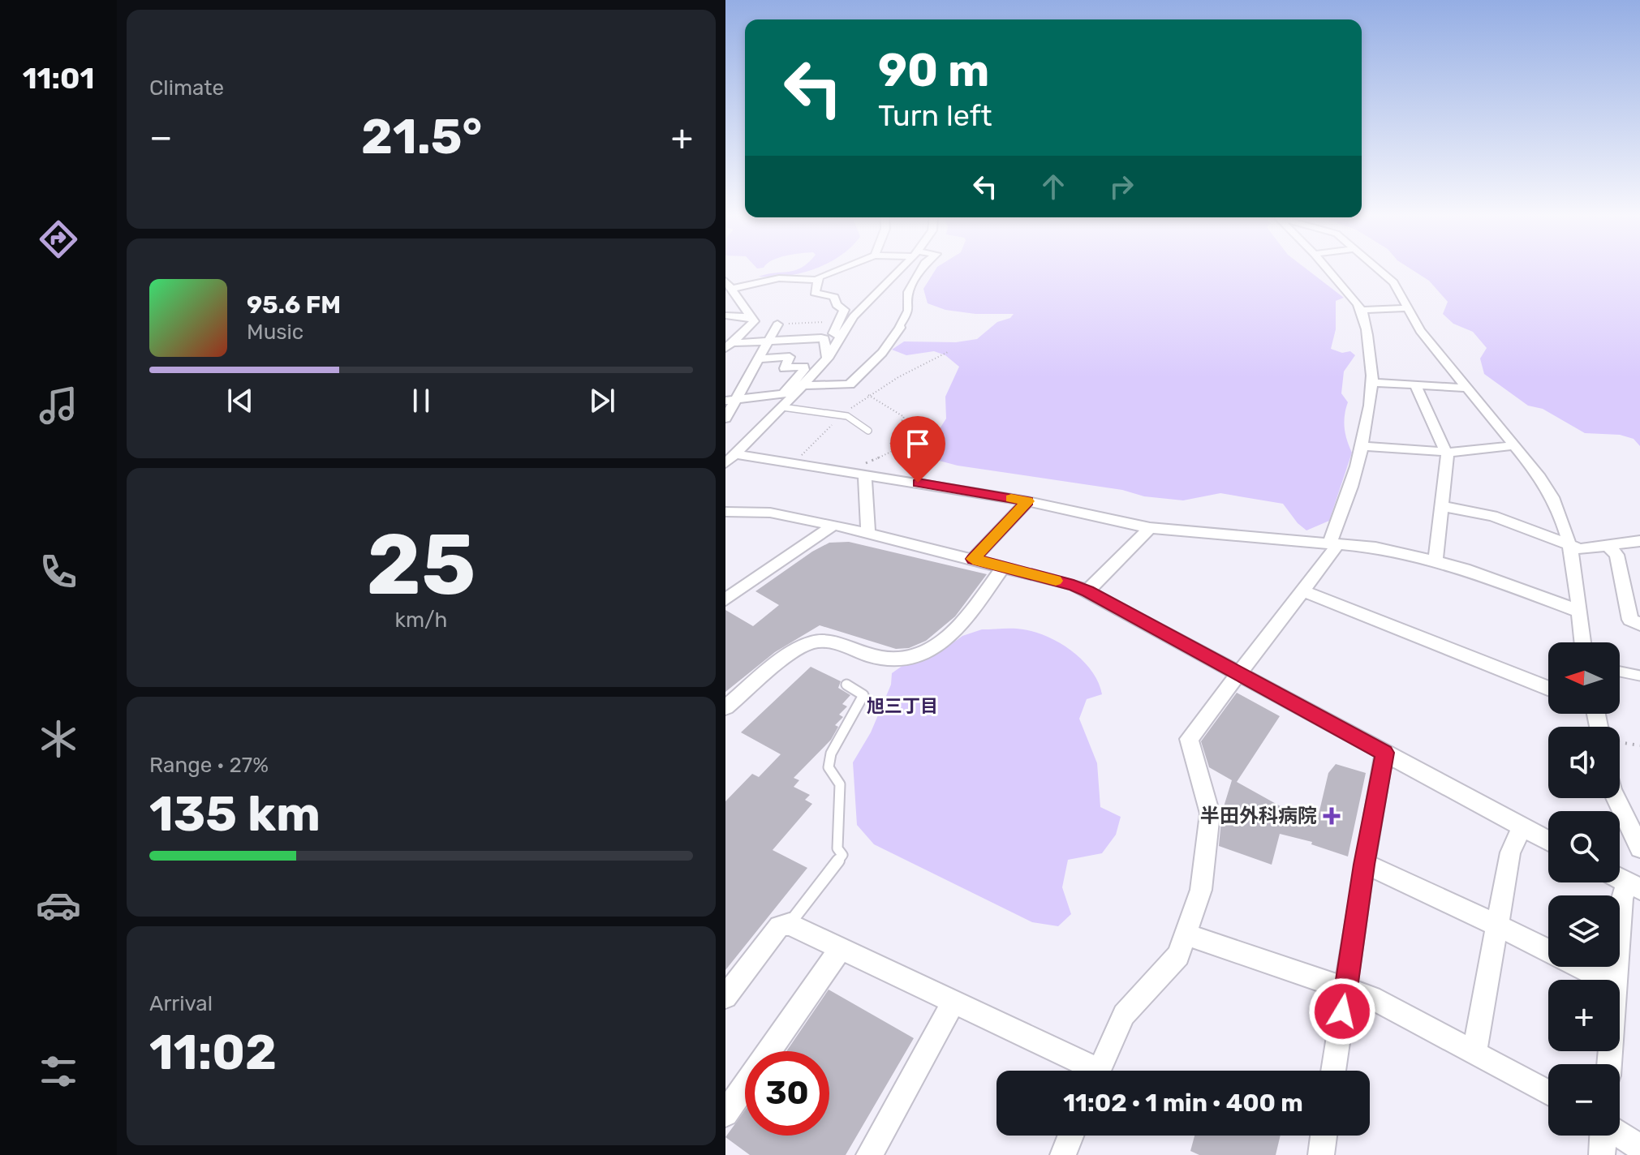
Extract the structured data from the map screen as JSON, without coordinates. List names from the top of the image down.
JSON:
{
  "districts": ["旭三丁目"],
  "places": {
    "health": ["半田外科病院"]
  },
  "north": "left",
  "page": {
    "tabs": "11:01",
    "tile": [
      "Climate",
      ["25", "km/h"],
      ["Range · 27%", "135 km"],
      ["Arrival", "11:02"]
    ],
    "turn": ["90 m", "Turn left"],
    "heat": ["−", "21.5°", "+"],
    "song": ["95.6 FM", "Music"],
    "map_buttons": ["+", "−"],
    "limit": "30",
    "trip": "11:02 · 1 min · 400 m"
  }
}
